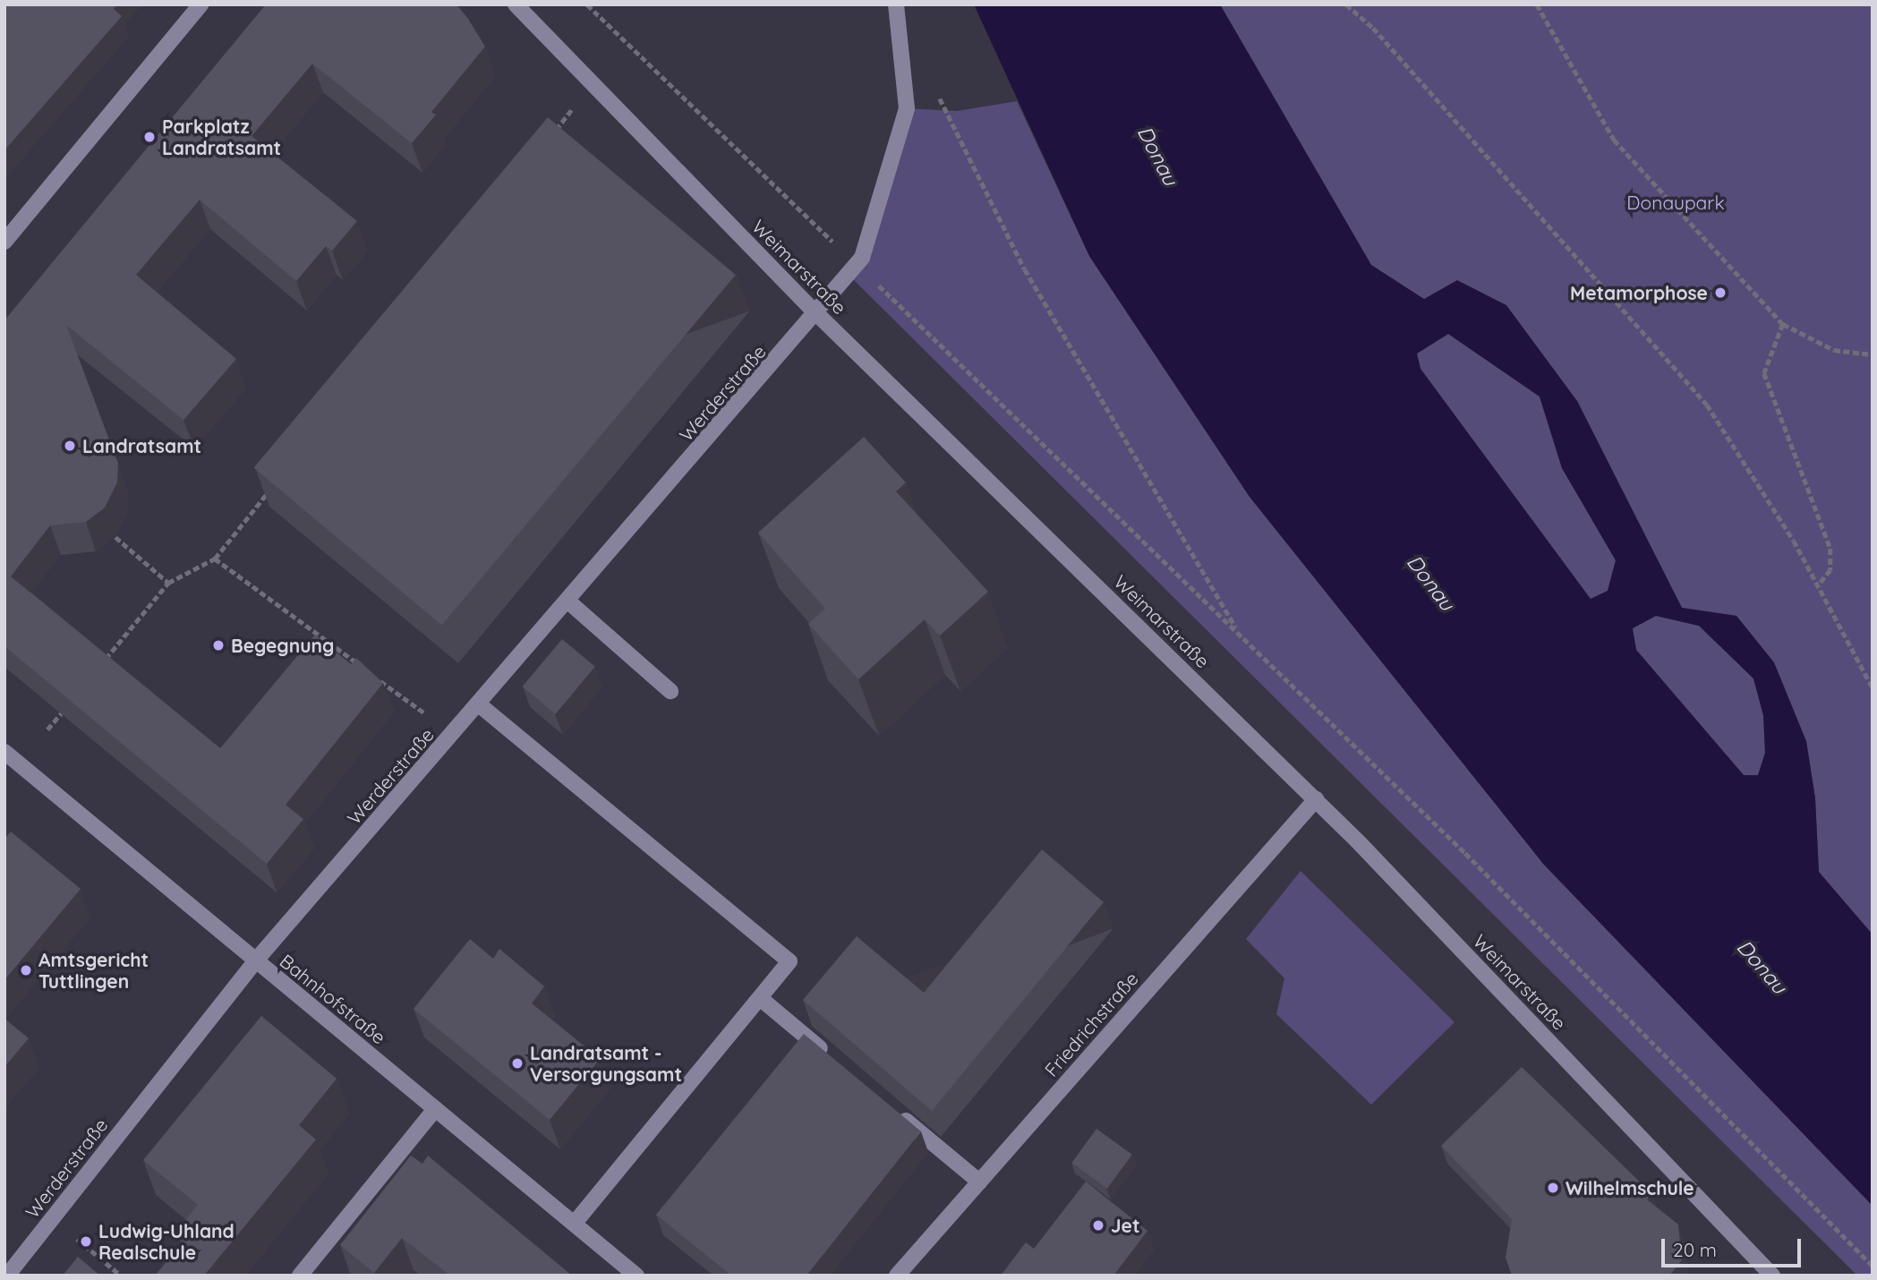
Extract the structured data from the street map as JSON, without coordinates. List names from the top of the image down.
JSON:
{
  "streets": {
    "street": [
      "Weimarstraße",
      "Werderstraße",
      "Bahnhofstraße",
      "Friedrichstraße"
    ]
  },
  "crossings": [
    ["Weimarstraße", "Werderstraße"],
    ["Weimarstraße", "Friedrichstraße"],
    ["Werderstraße", "Bahnhofstraße"]
  ],
  "water": ["Donau"],
  "parks": ["Donaupark"],
  "places": [
    "Parkplatz Landratsamt",
    "Metamorphose",
    "Landratsamt",
    "Begegnung",
    "Amtsgericht Tuttlingen",
    "Landratsamt - Versorgungsamt",
    "Wilhelmschule",
    "Jet",
    "Ludwig-Uhland Realschule"
  ],
  "scale_bar": "20 m"
}
